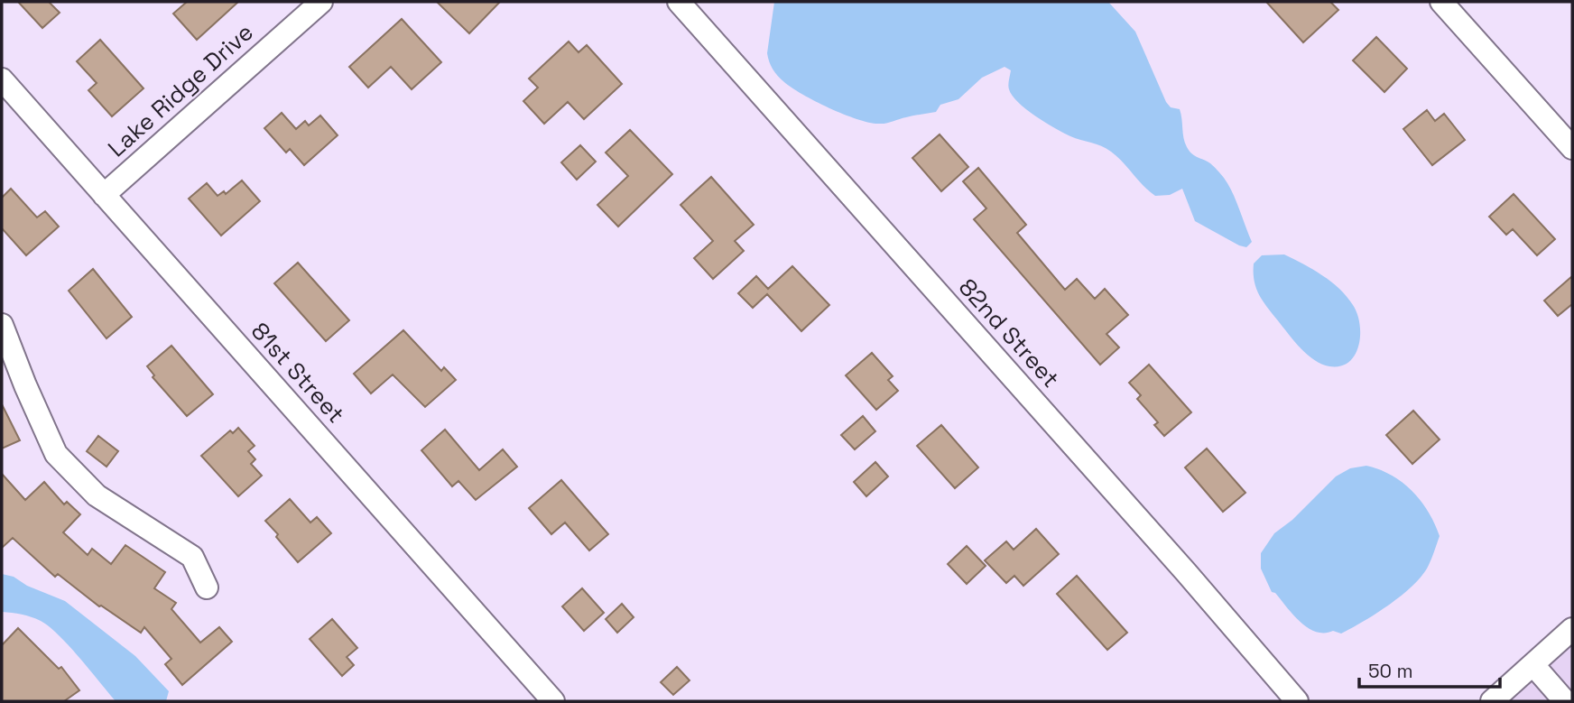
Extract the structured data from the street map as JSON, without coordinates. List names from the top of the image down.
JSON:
{
  "streets": {
    "street": ["Lake Ridge Drive", "82nd Street", "81st Street"]
  },
  "crossings": [
    ["Lake Ridge Drive", "81st Street"]
  ],
  "scale_bar": "50 m"
}
